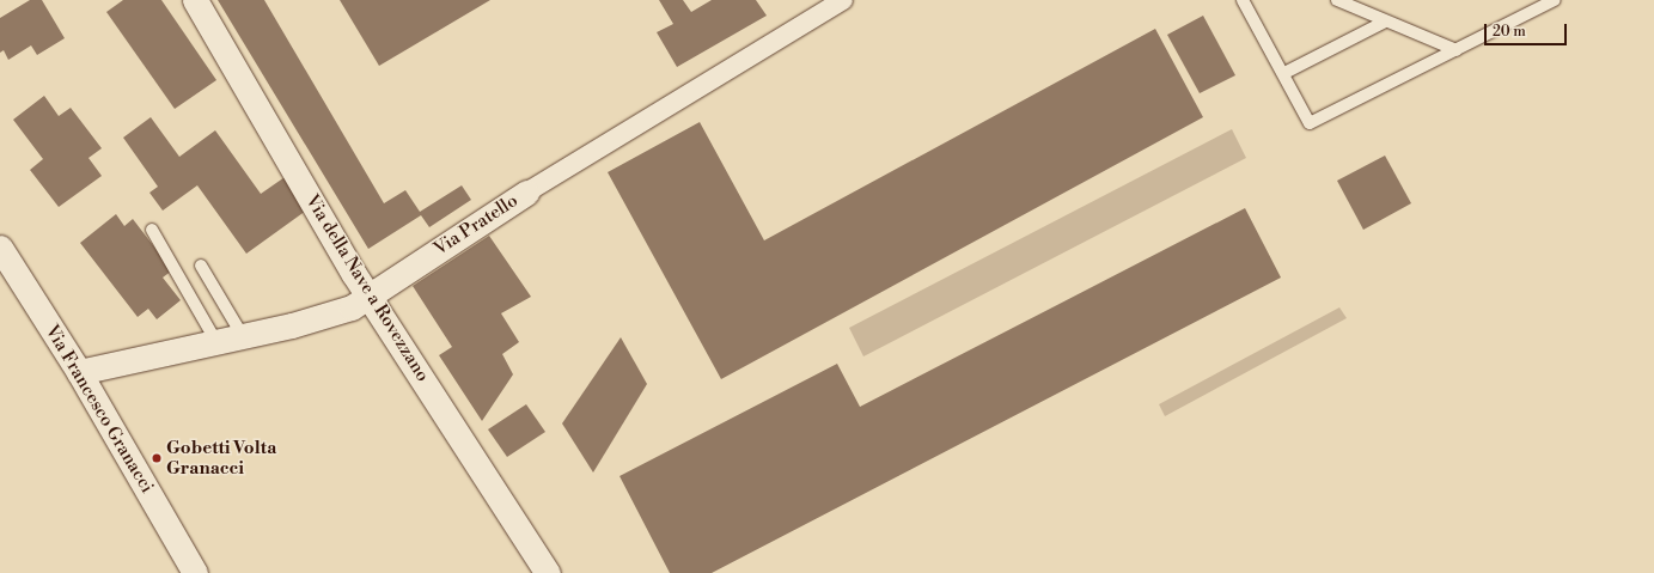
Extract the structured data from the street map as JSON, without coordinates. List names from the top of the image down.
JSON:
{
  "streets": {
    "street": ["Via Pratello", "Via della Nave a Rovezzano", "Via Francesco Granacci"]
  },
  "crossings": [
    ["Via Pratello", "Via della Nave a Rovezzano"],
    ["Via Pratello", "Via Francesco Granacci"]
  ],
  "places": ["Gobetti Volta Granacci"],
  "scale_bar": "20 m"
}
